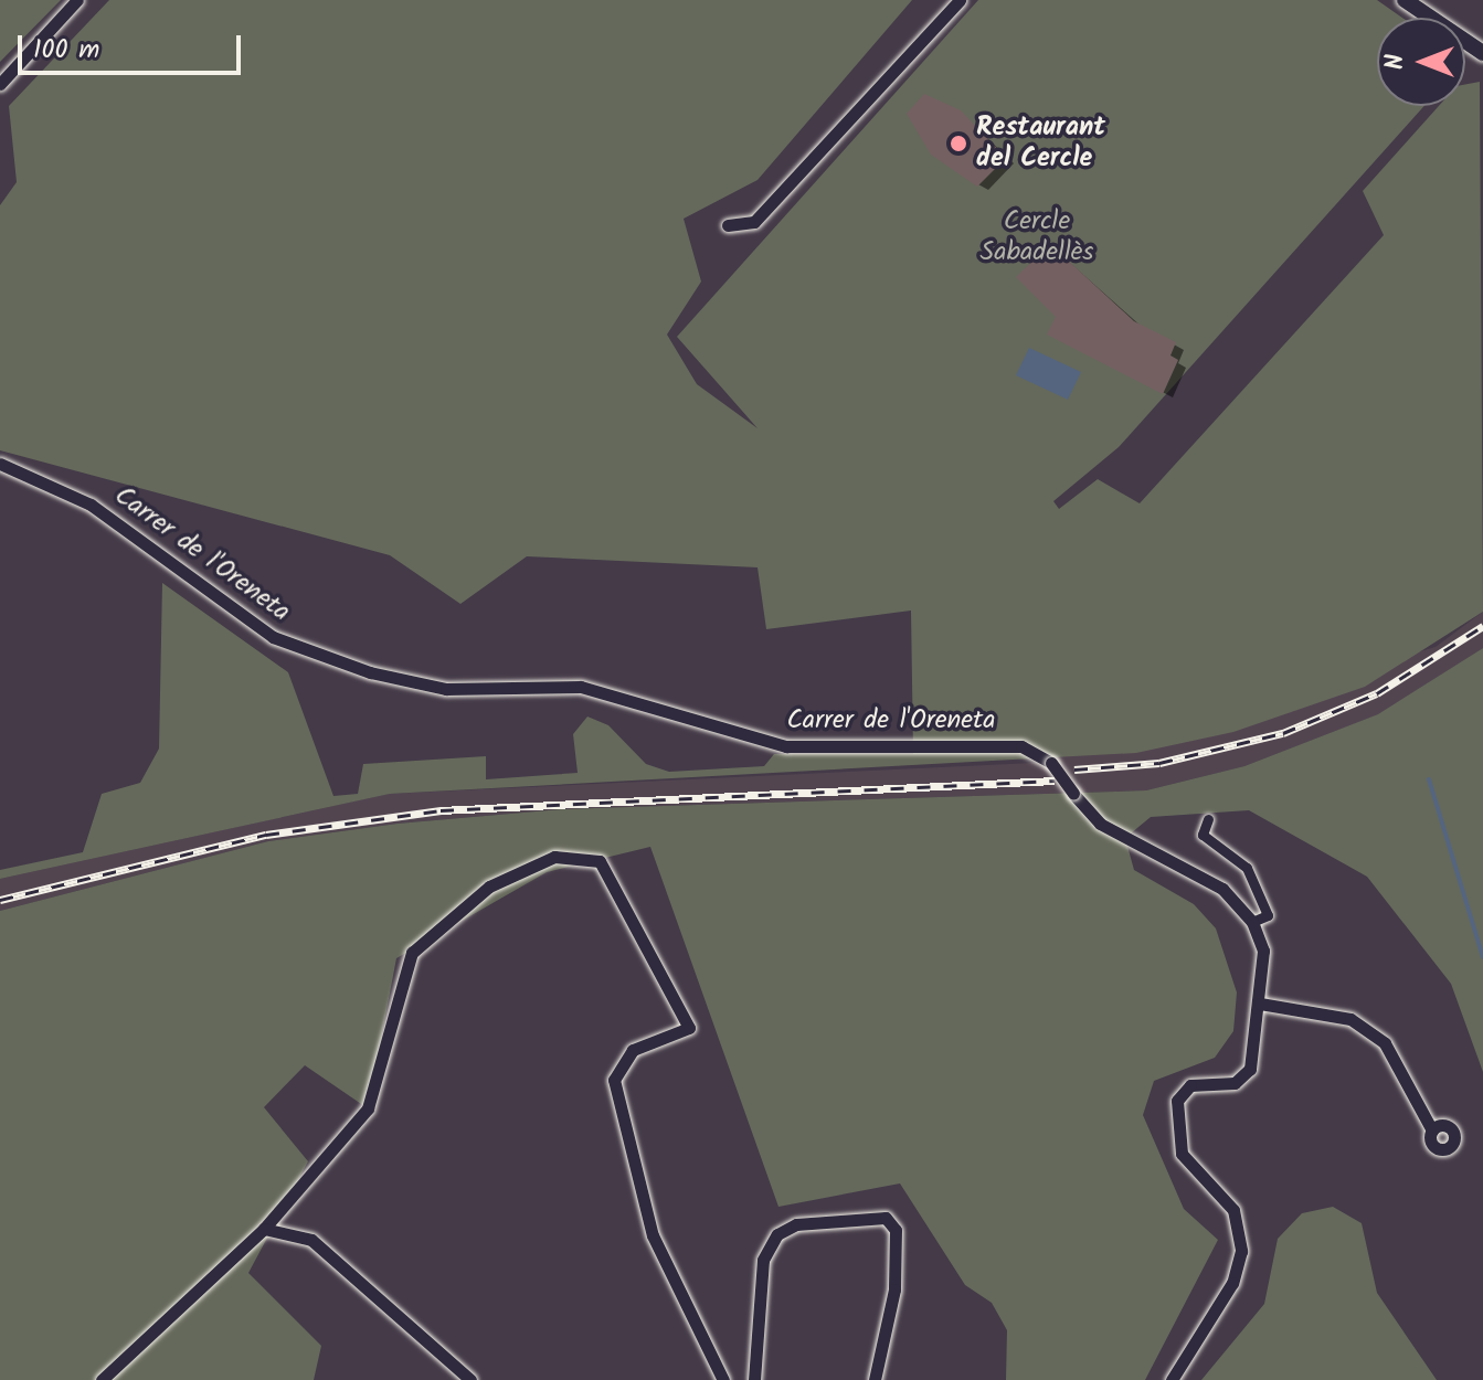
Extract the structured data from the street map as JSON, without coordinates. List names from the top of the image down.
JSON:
{
  "streets": {
    "street": ["Carrer de l'Oreneta"]
  },
  "parks": ["Cercle Sabadellès"],
  "places": ["Restaurant del Cercle"],
  "scale_bar": "100 m",
  "north": "left"
}
